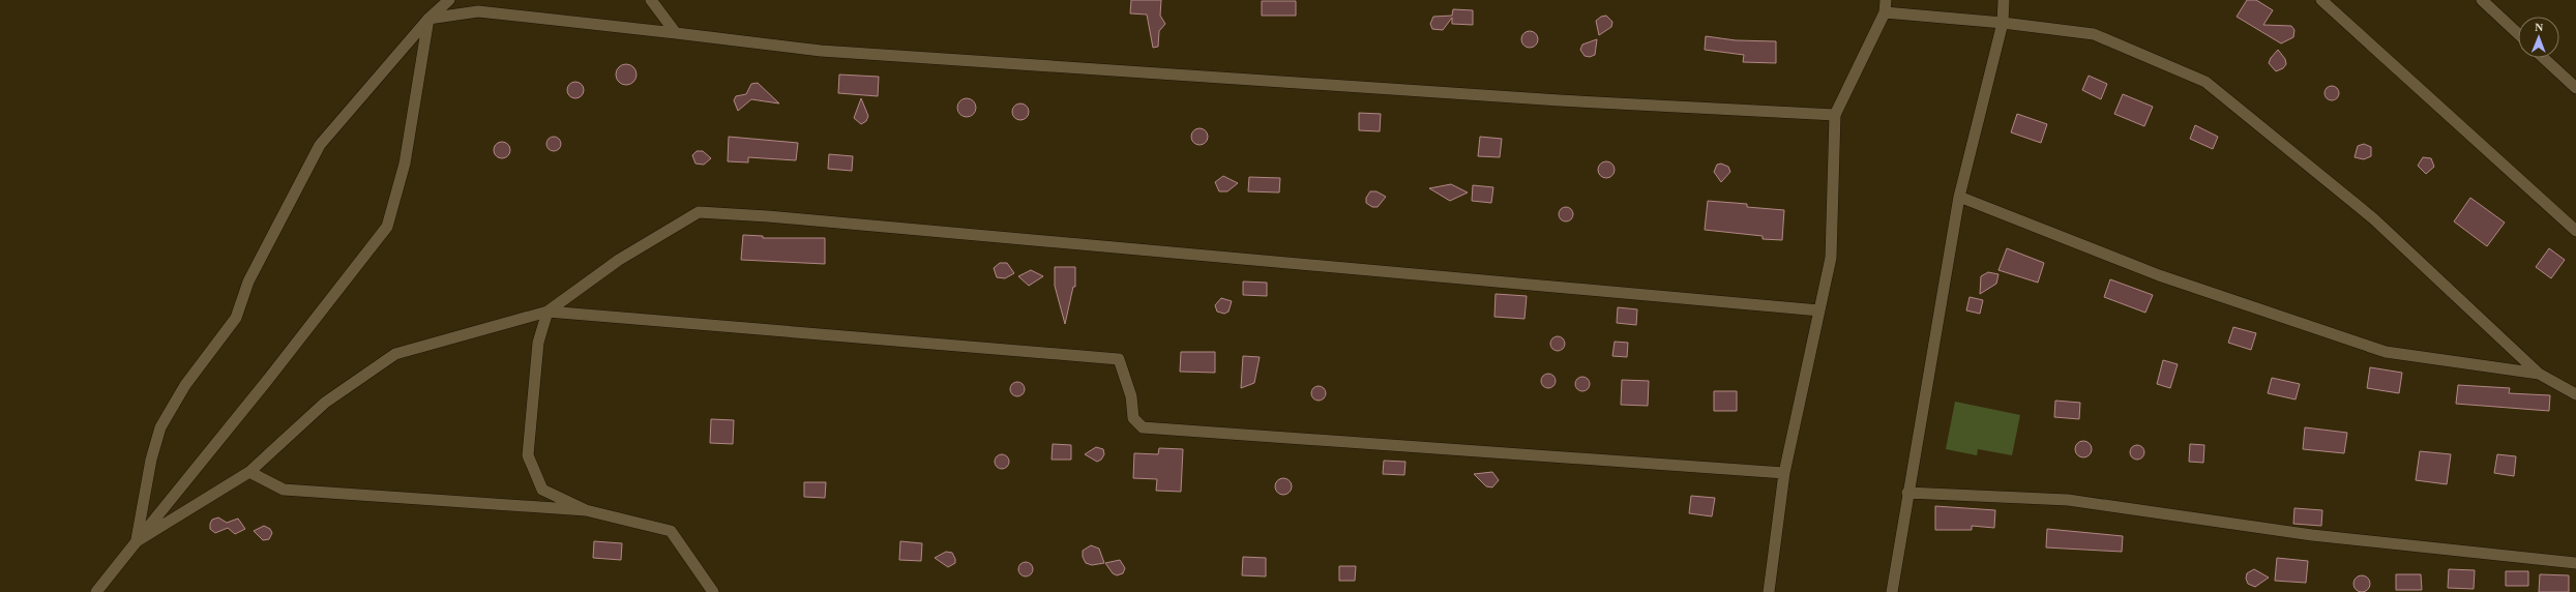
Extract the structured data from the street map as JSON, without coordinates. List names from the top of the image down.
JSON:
{
  "north": "top"
}
